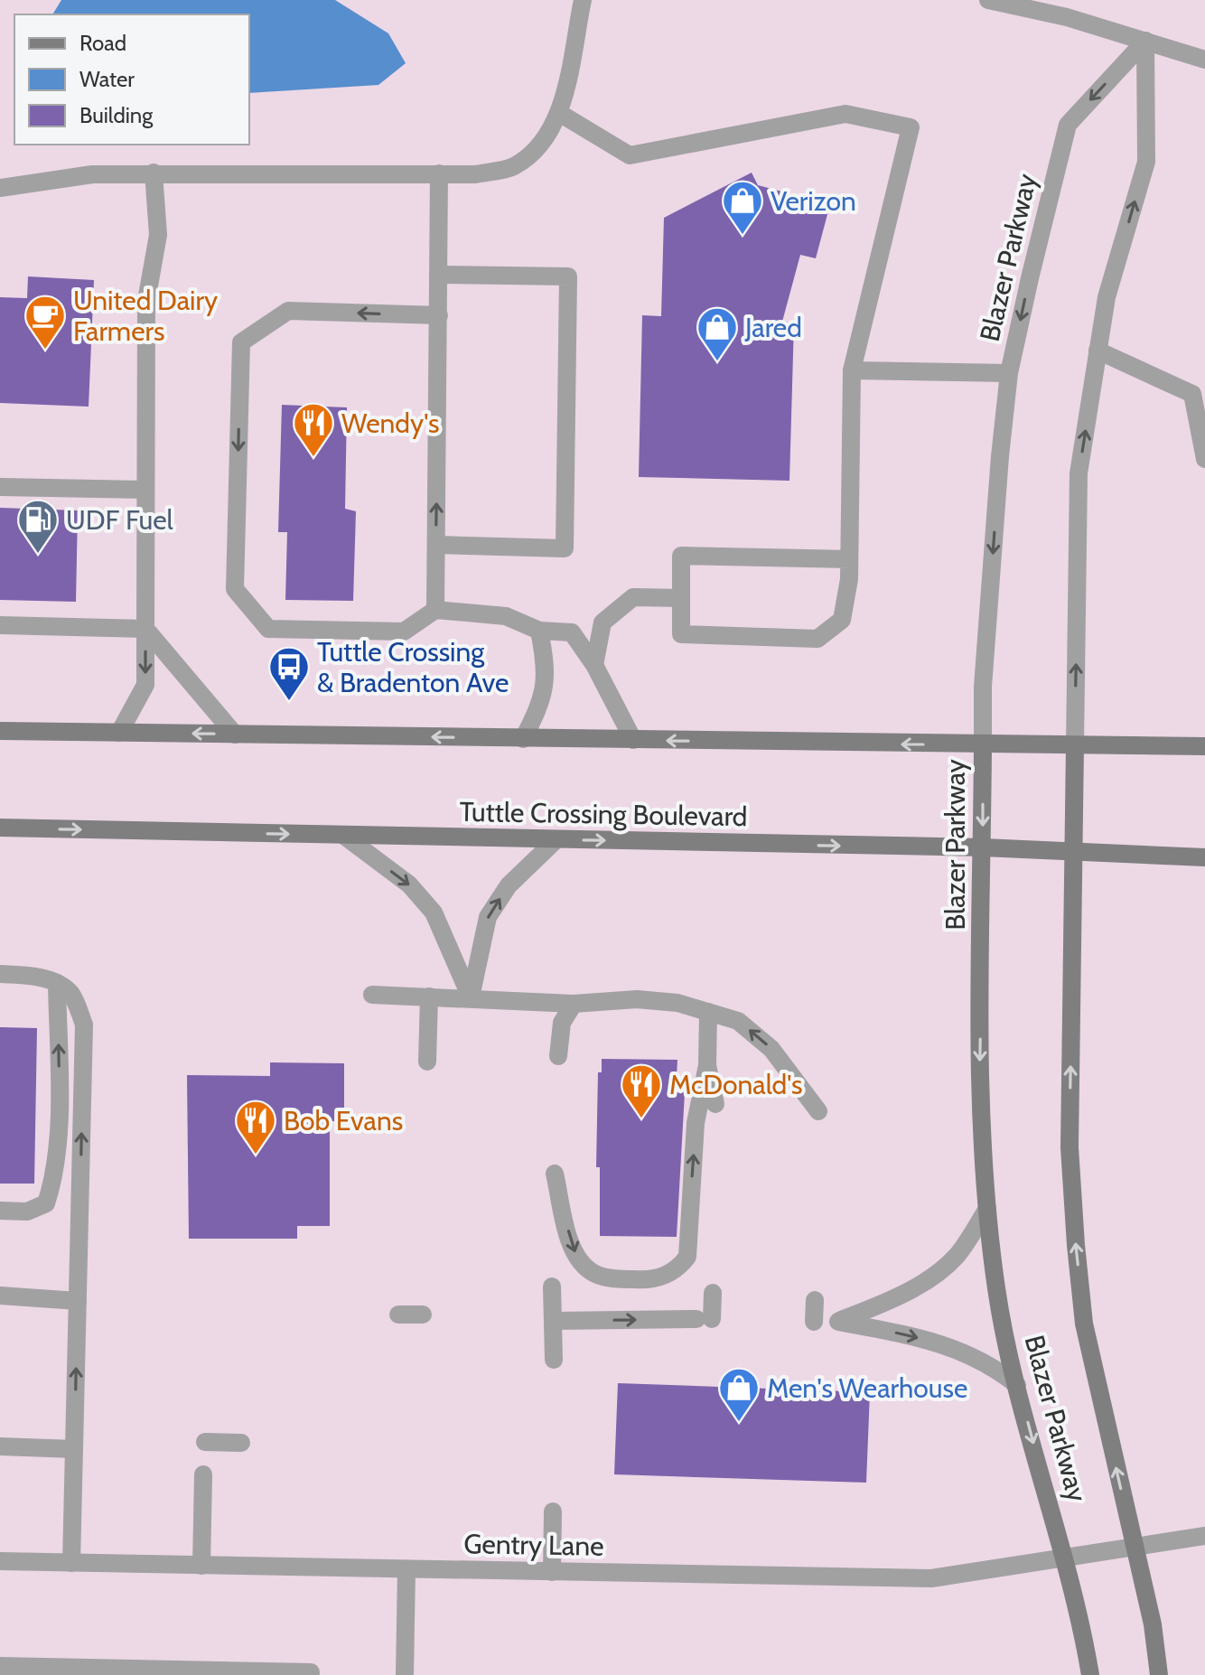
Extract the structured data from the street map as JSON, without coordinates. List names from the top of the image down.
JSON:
{
  "streets": {
    "main road": ["Blazer Parkway", "Tuttle Crossing Boulevard"],
    "street": ["Gentry Lane"]
  },
  "crossings": [
    ["Blazer Parkway", "Tuttle Crossing Boulevard"],
    ["Blazer Parkway", "Gentry Lane"]
  ],
  "places": {
    "shop": ["Verizon", "Jared", "Men's Wearhouse"],
    "cafe": ["United Dairy Farmers"],
    "restaurant": ["Wendy's", "McDonald's", "Bob Evans"],
    "fuel station": ["UDF Fuel"],
    "bus stop": ["Tuttle Crossing & Bradenton Ave"]
  },
  "legend": ["Road", "Water", "Building"]
}
